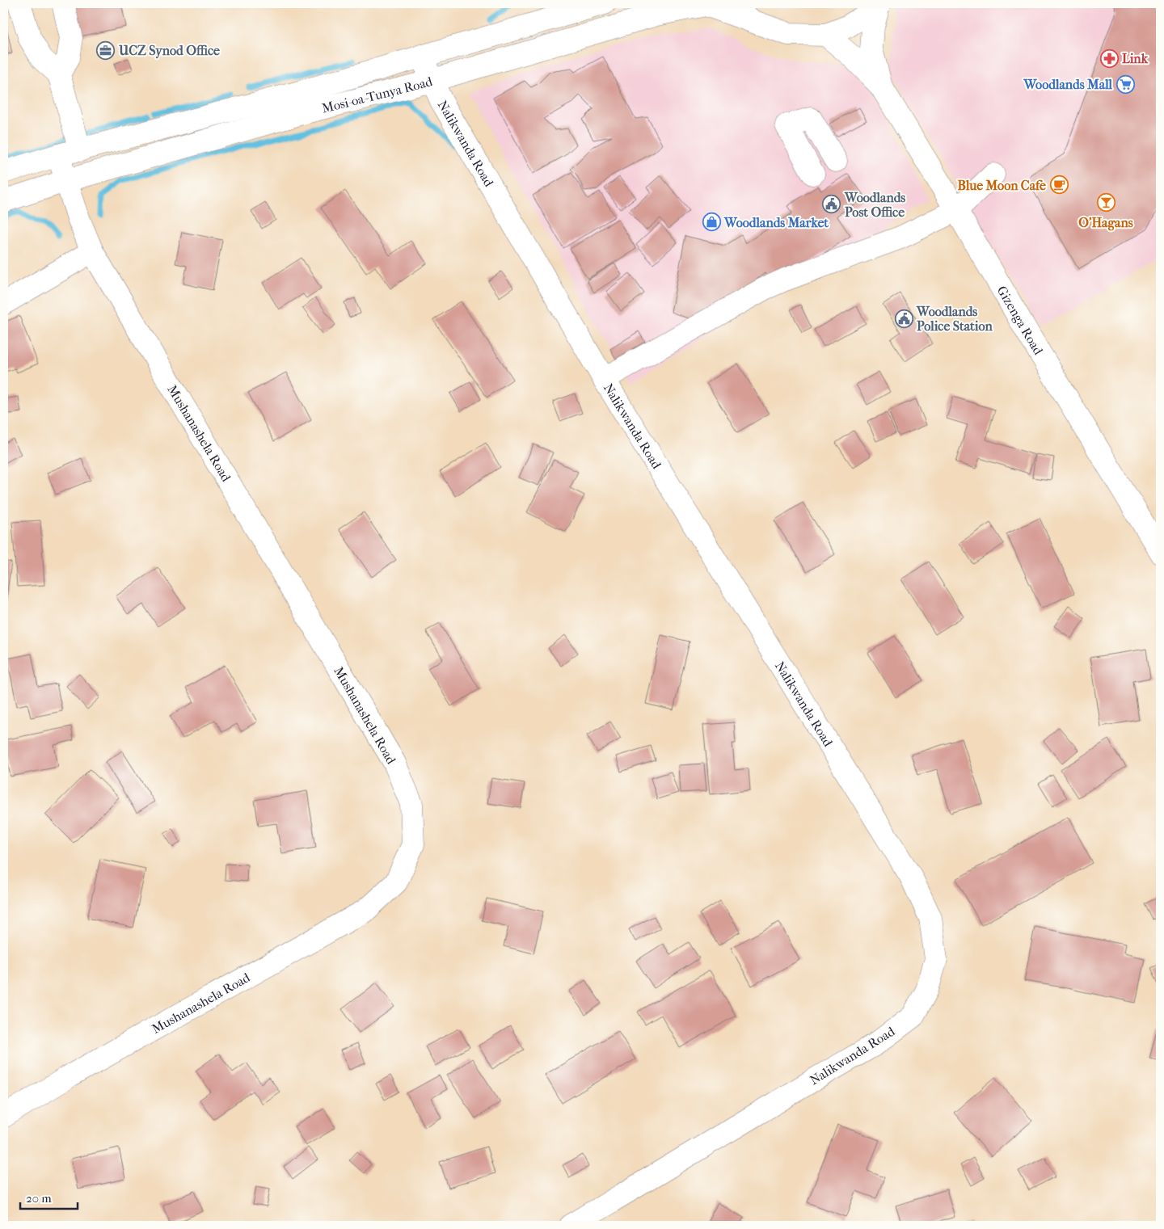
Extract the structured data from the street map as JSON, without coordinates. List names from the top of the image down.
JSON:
{
  "streets": {
    "street": [
      "Mosi-oa-Tunya Road",
      "Nalikwanda Road",
      "Gizenga Road",
      "Mushanashela Road"
    ]
  },
  "crossings": [
    ["Mosi-oa-Tunya Road", "Nalikwanda Road"],
    ["Mosi-oa-Tunya Road", "Gizenga Road"],
    ["Mosi-oa-Tunya Road", "Mushanashela Road"]
  ],
  "places": {
    "office": ["UCZ Synod Office"],
    "pharmacy": ["Link"],
    "supermarket": ["Woodlands Mall"],
    "cafe": ["Blue Moon Cafe"],
    "bar": ["O'Hagans"],
    "public building": ["Woodlands Post Office", "Woodlands Police Station"],
    "shop": ["Woodlands Market"]
  },
  "scale_bar": "20 m"
}
